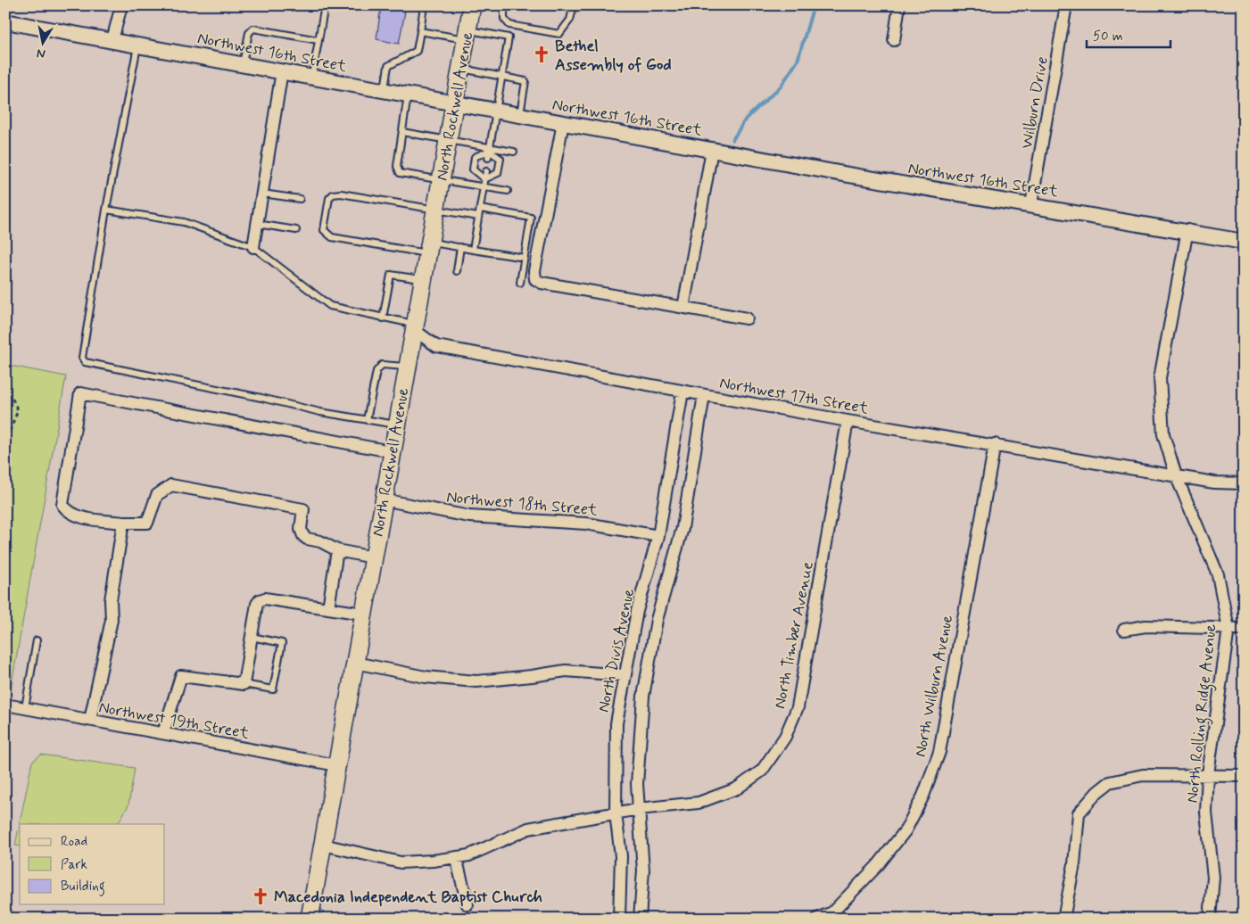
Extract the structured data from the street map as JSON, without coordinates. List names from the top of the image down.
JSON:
{
  "streets": {
    "main road": ["North Rockwell Avenue"],
    "street": [
      "Northwest 16th Street",
      "Wilburn Drive",
      "Northwest 17th Street",
      "Northwest 18th Street",
      "North Timber Avenue",
      "North Divis Avenue",
      "North Wilburn Avenue",
      "North Rolling Ridge Avenue",
      "Northwest 19th Street"
    ]
  },
  "crossings": [
    ["Northwest 16th Street", "Wilburn Drive"],
    ["Northwest 16th Street", "North Rockwell Avenue"],
    ["Northwest 16th Street", "North Rolling Ridge Avenue"],
    ["North Rockwell Avenue", "Northwest 17th Street"],
    ["North Rockwell Avenue", "Northwest 18th Street"],
    ["North Rockwell Avenue", "North Timber Avenue"],
    ["North Rockwell Avenue", "Northwest 19th Street"],
    ["Northwest 17th Street", "North Timber Avenue"],
    ["Northwest 17th Street", "North Divis Avenue"],
    ["Northwest 17th Street", "North Wilburn Avenue"],
    ["Northwest 17th Street", "North Rolling Ridge Avenue"],
    ["Northwest 18th Street", "North Divis Avenue"],
    ["North Timber Avenue", "North Divis Avenue"]
  ],
  "places": {
    "church": ["Bethel Assembly of God", "Macedonia Independent Baptist Church"]
  },
  "legend": ["Road", "Park", "Building"],
  "scale_bar": "50 m",
  "north": "bottom"
}
